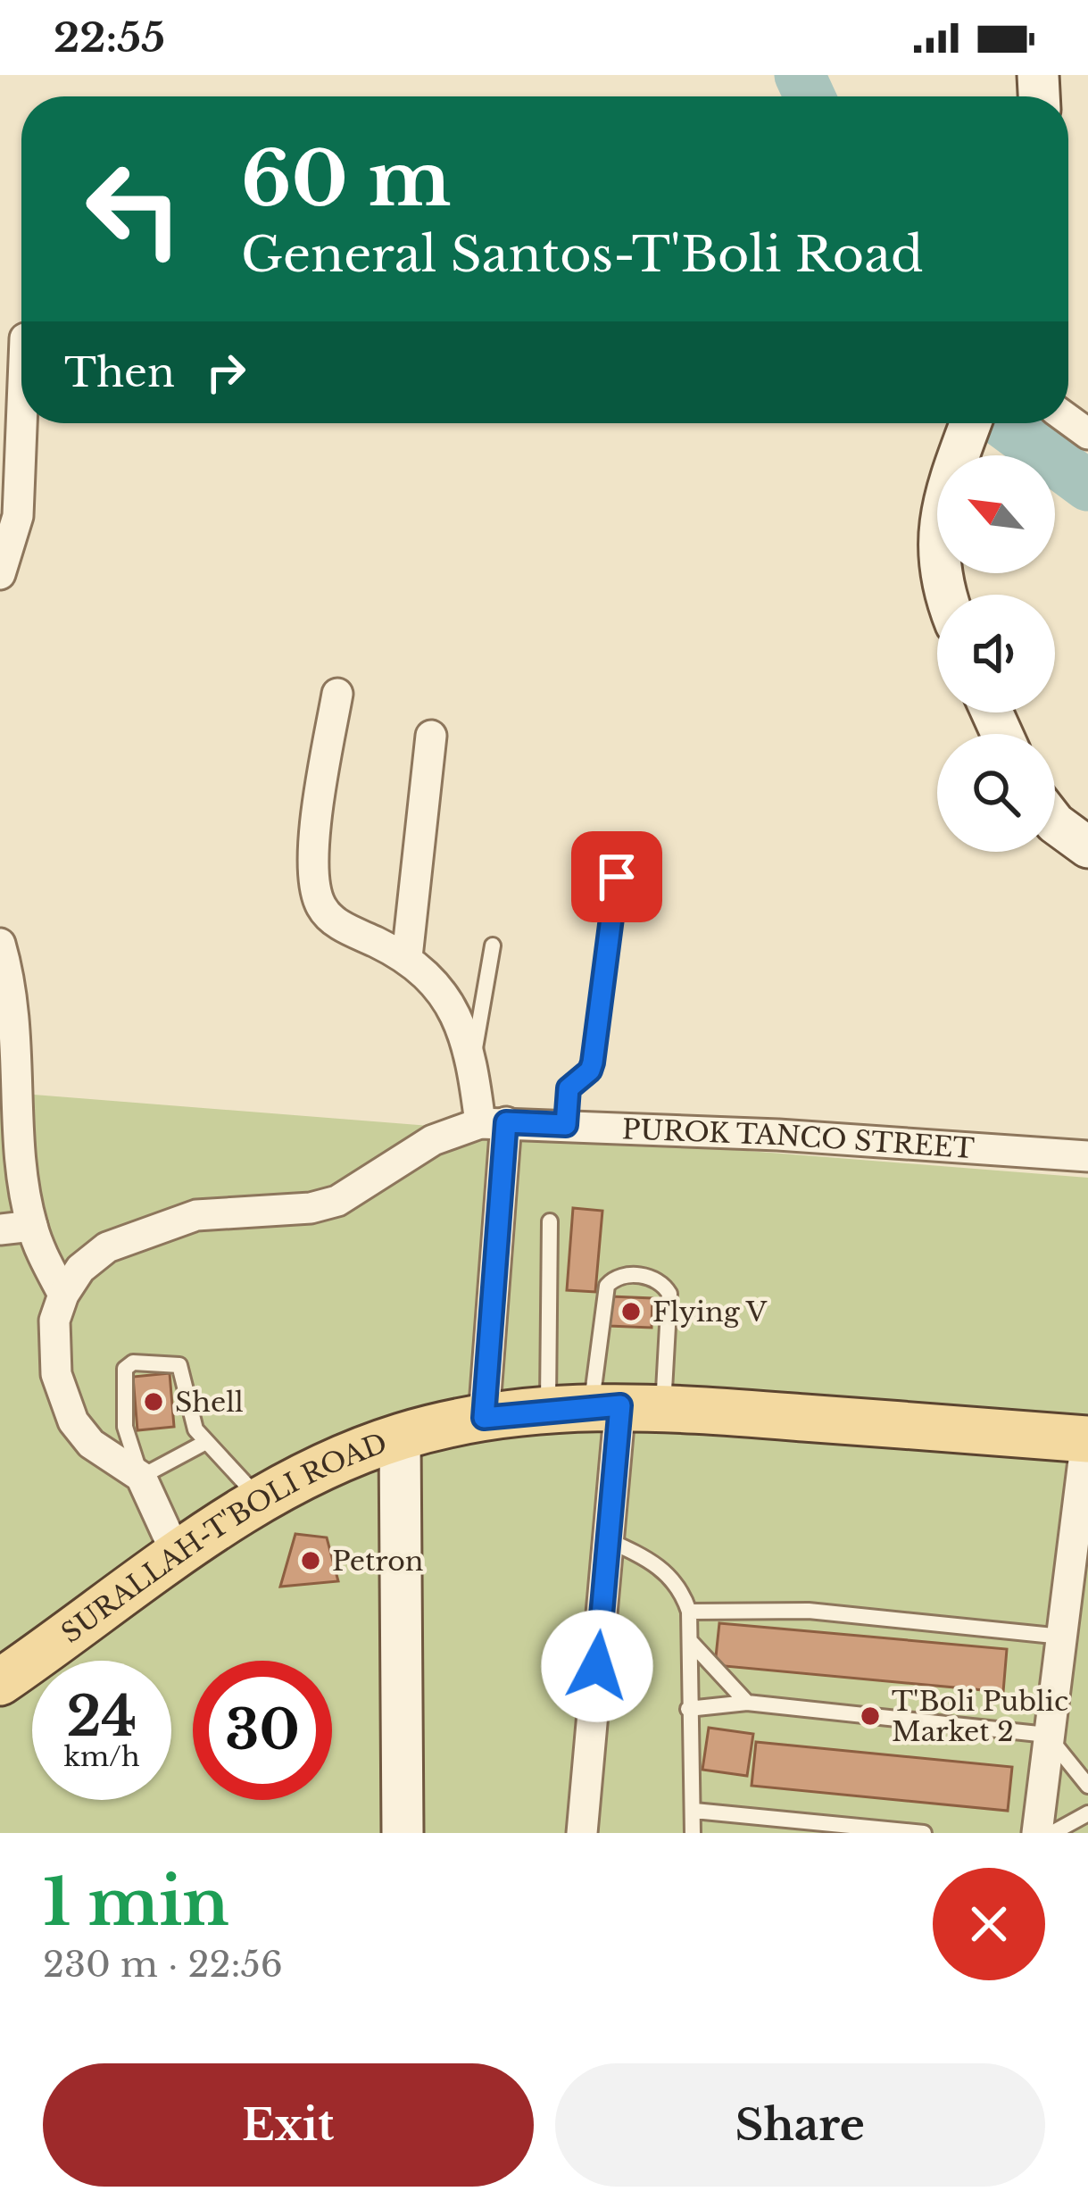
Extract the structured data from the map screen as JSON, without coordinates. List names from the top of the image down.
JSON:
{
  "streets": {
    "main road": ["SURALLAH-T'BOLI ROAD"],
    "street": ["PUROK TANCO STREET"]
  },
  "places": [
    "Flying V",
    "Shell",
    "Petron",
    "T'Boli Public Market 2"
  ],
  "north": "top left",
  "page": {
    "status": "22:55",
    "turn": ["60 m", "General Santos-T'Boli Road"],
    "then": "Then",
    "speed": "24 km/h",
    "limit": "30",
    "heading": ["1 min", "230 m · 22:56"],
    "buttons": ["Exit", "Share"]
  }
}
